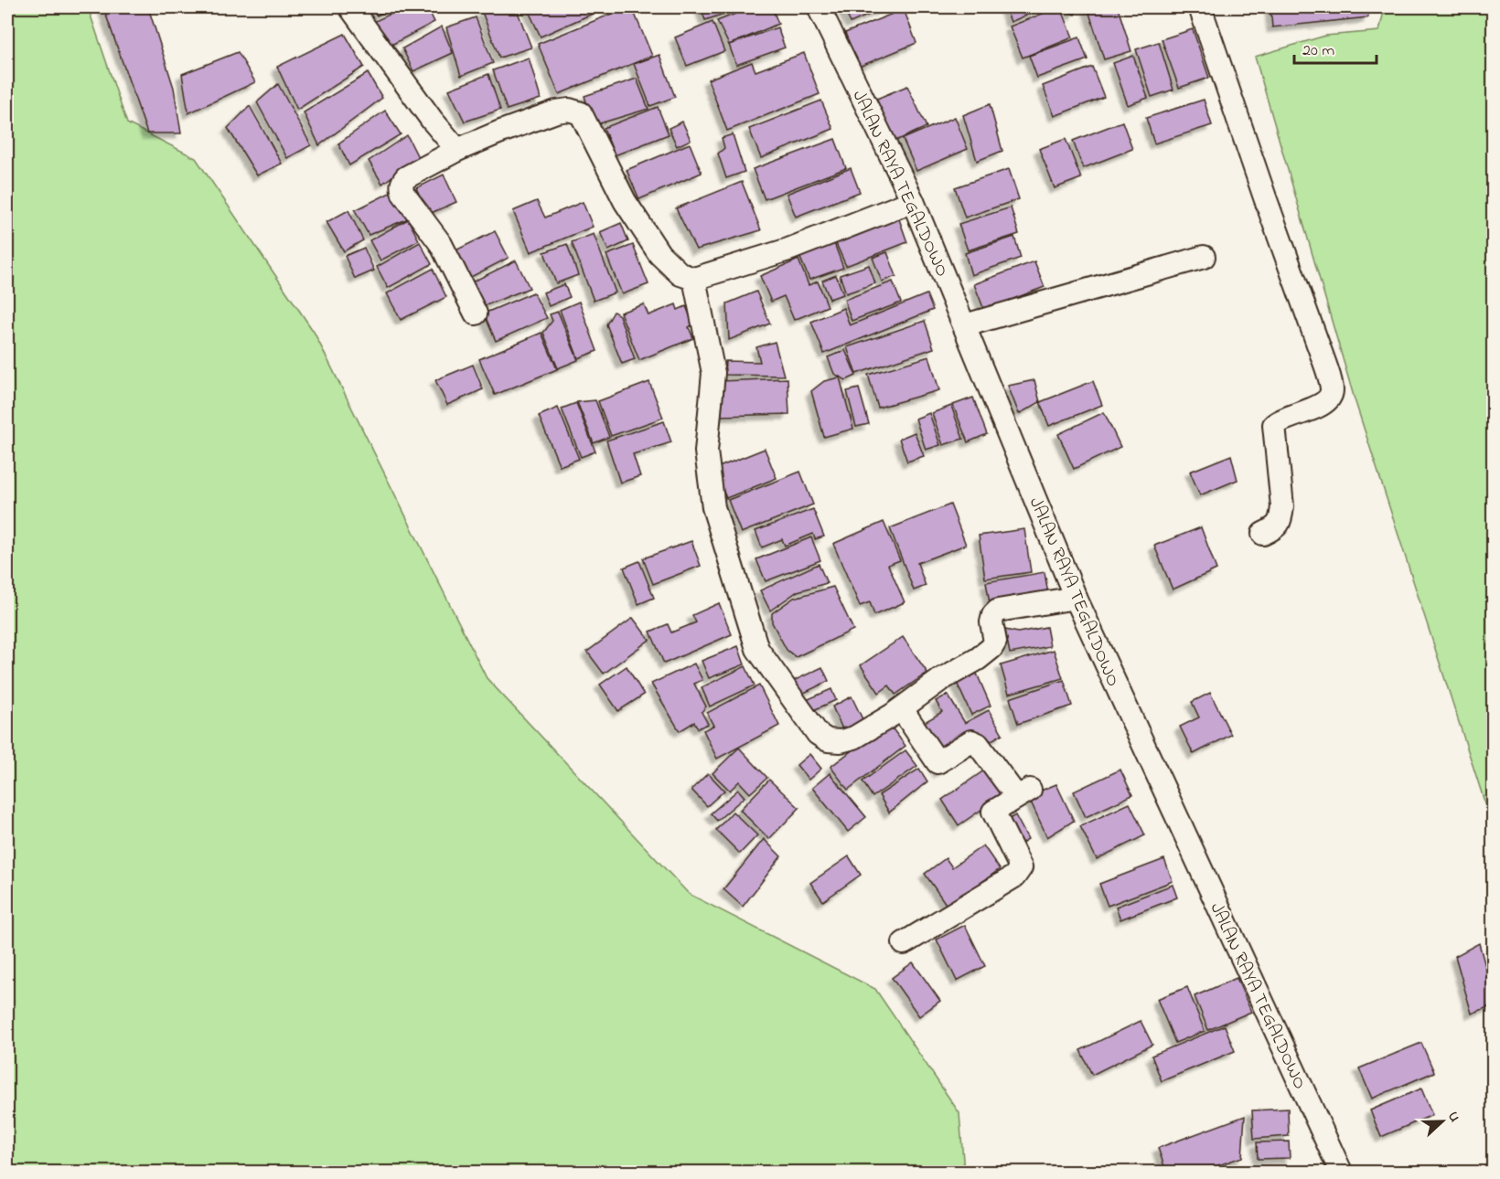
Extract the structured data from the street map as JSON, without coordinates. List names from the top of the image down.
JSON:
{
  "streets": {
    "street": ["JALAN RAYA TEGALDOWO"]
  },
  "scale_bar": "20 m",
  "north": "right"
}
